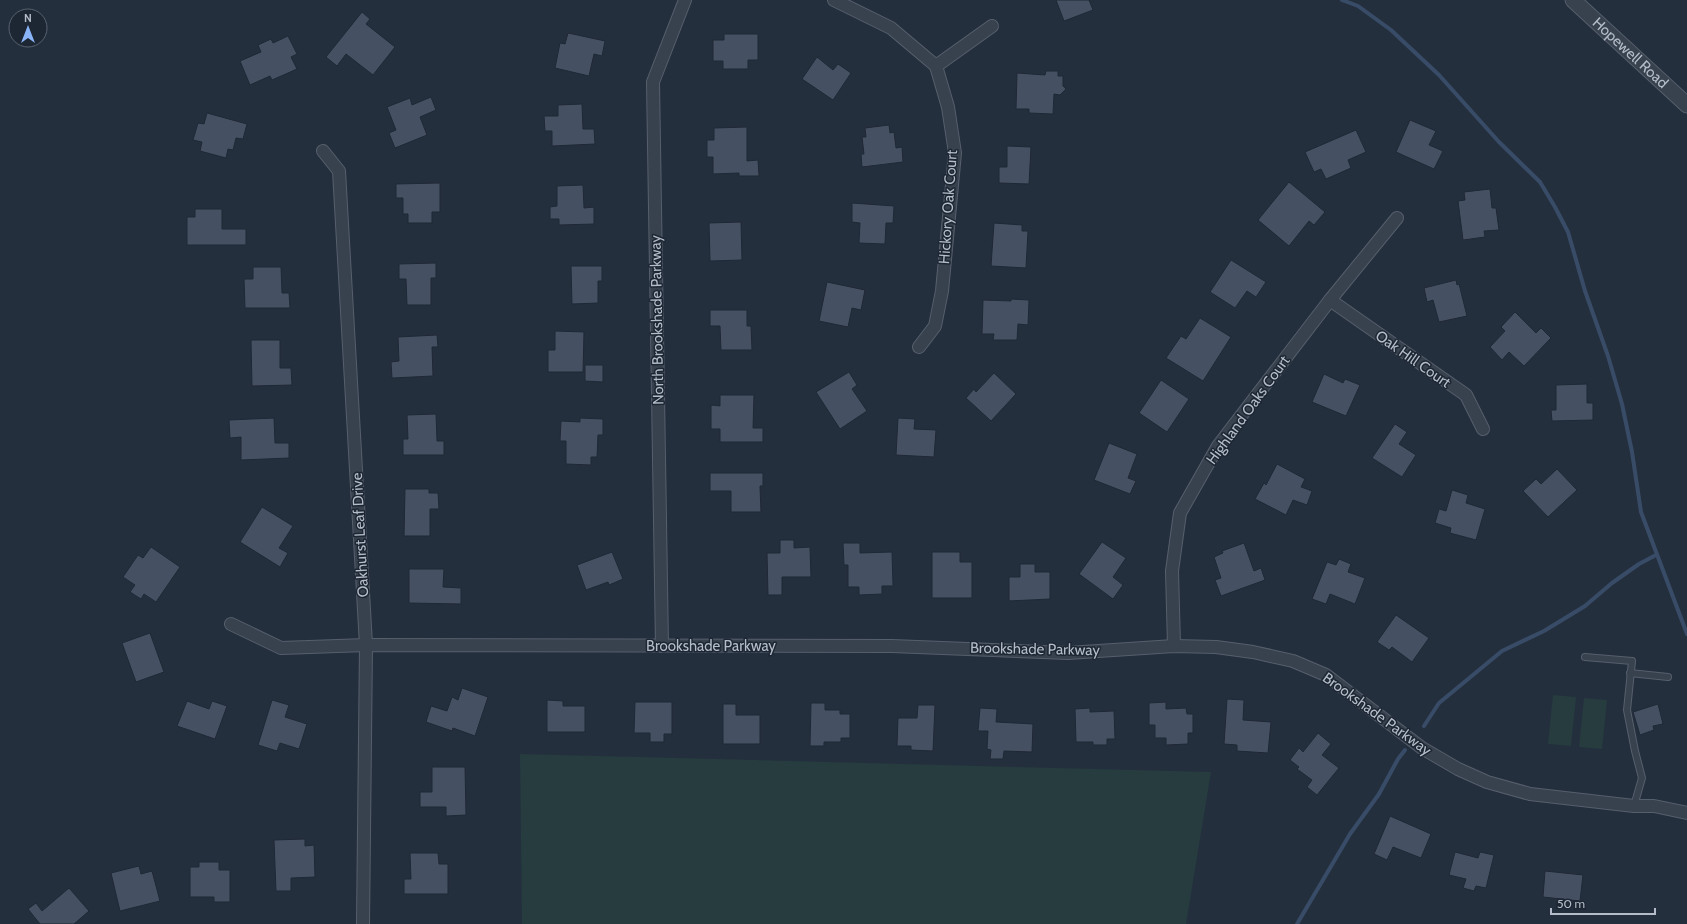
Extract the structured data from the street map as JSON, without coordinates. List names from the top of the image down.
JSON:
{
  "streets": {
    "street": [
      "Hopewell Road",
      "Hickory Oak Court",
      "North Brookshade Parkway",
      "Oak Hill Court",
      "Highland Oaks Court",
      "Oakhurst Leaf Drive",
      "Brookshade Parkway"
    ]
  },
  "crossings": [
    ["North Brookshade Parkway", "Brookshade Parkway"],
    ["Oak Hill Court", "Highland Oaks Court"],
    ["Highland Oaks Court", "Brookshade Parkway"],
    ["Oakhurst Leaf Drive", "Brookshade Parkway"]
  ],
  "scale_bar": "50 m",
  "north": "top"
}
